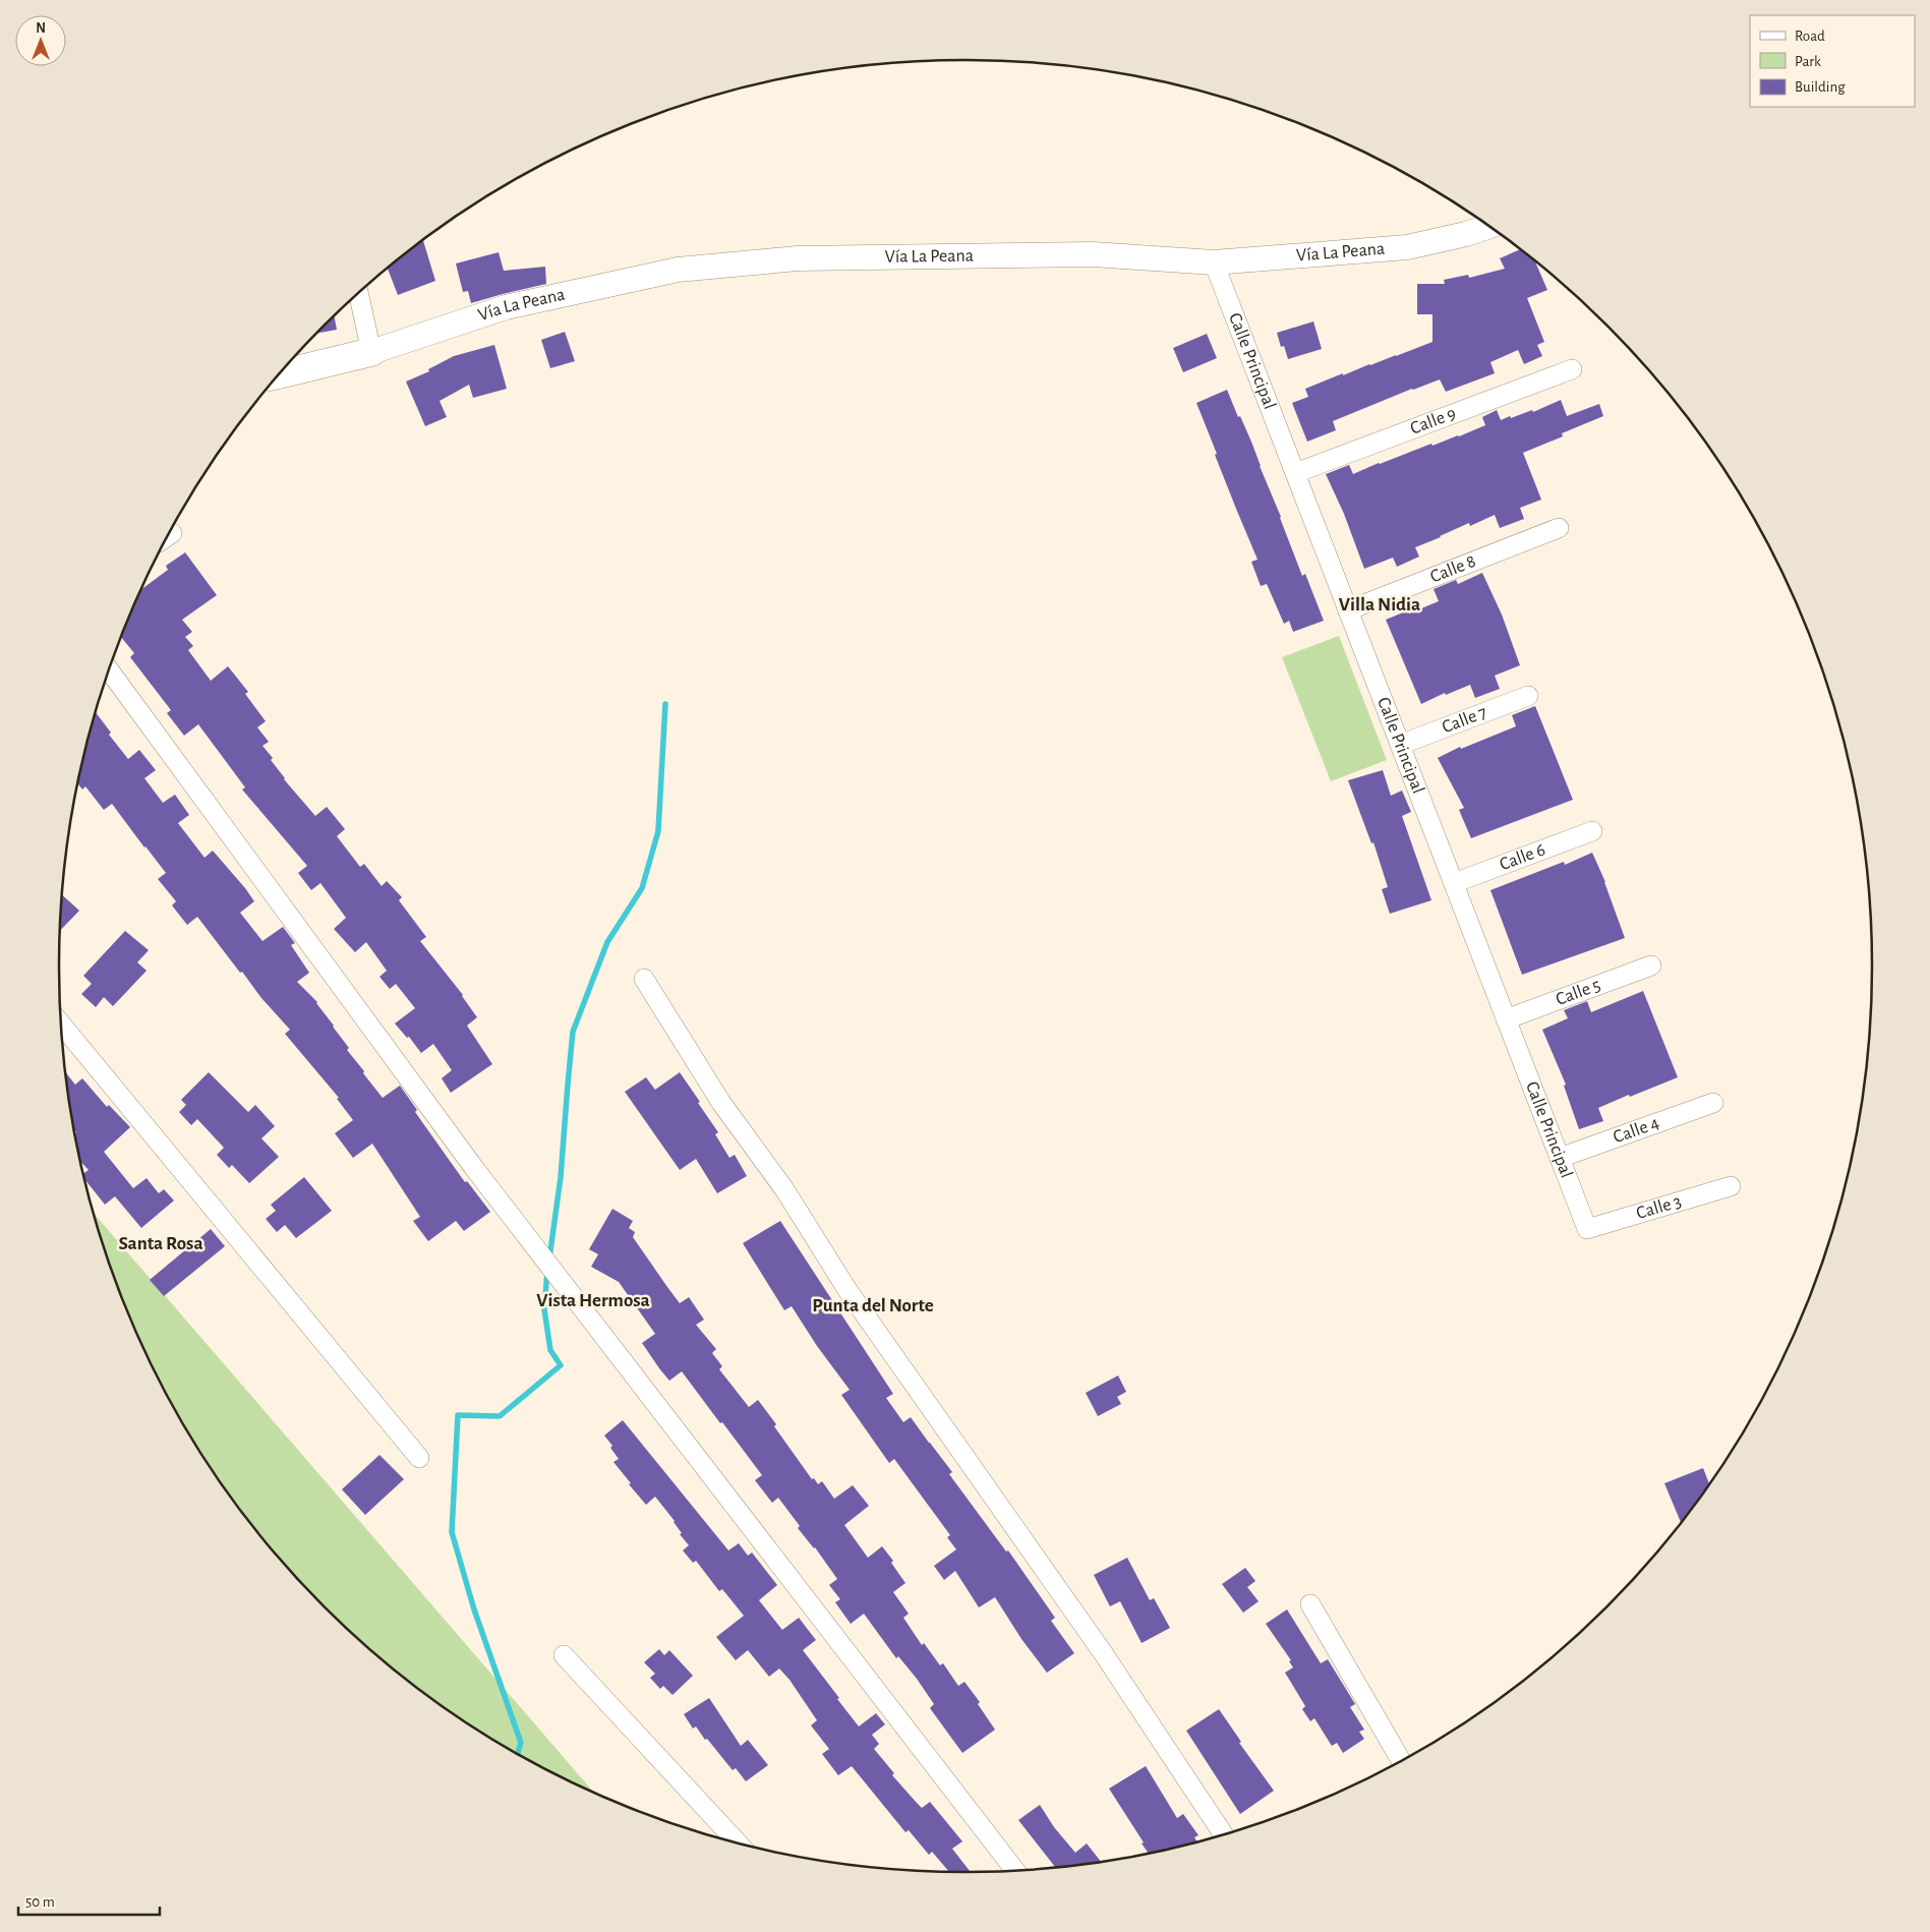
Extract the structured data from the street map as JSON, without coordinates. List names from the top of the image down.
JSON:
{
  "streets": {
    "street": [
      "Vía La Peana",
      "Calle Principal",
      "Calle 9",
      "Calle 8",
      "Calle 7",
      "Calle 6",
      "Calle 5",
      "Calle 4",
      "Calle 3"
    ]
  },
  "crossings": [
    ["Vía La Peana", "Calle Principal"],
    ["Calle Principal", "Calle 9"],
    ["Calle Principal", "Calle 8"],
    ["Calle Principal", "Calle 7"],
    ["Calle Principal", "Calle 6"],
    ["Calle Principal", "Calle 5"],
    ["Calle Principal", "Calle 4"],
    ["Calle Principal", "Calle 3"]
  ],
  "districts": [
    "Villa Nidia",
    "Santa Rosa",
    "Vista Hermosa",
    "Punta del Norte"
  ],
  "legend": ["Road", "Park", "Building"],
  "scale_bar": "50 m",
  "north": "top"
}
